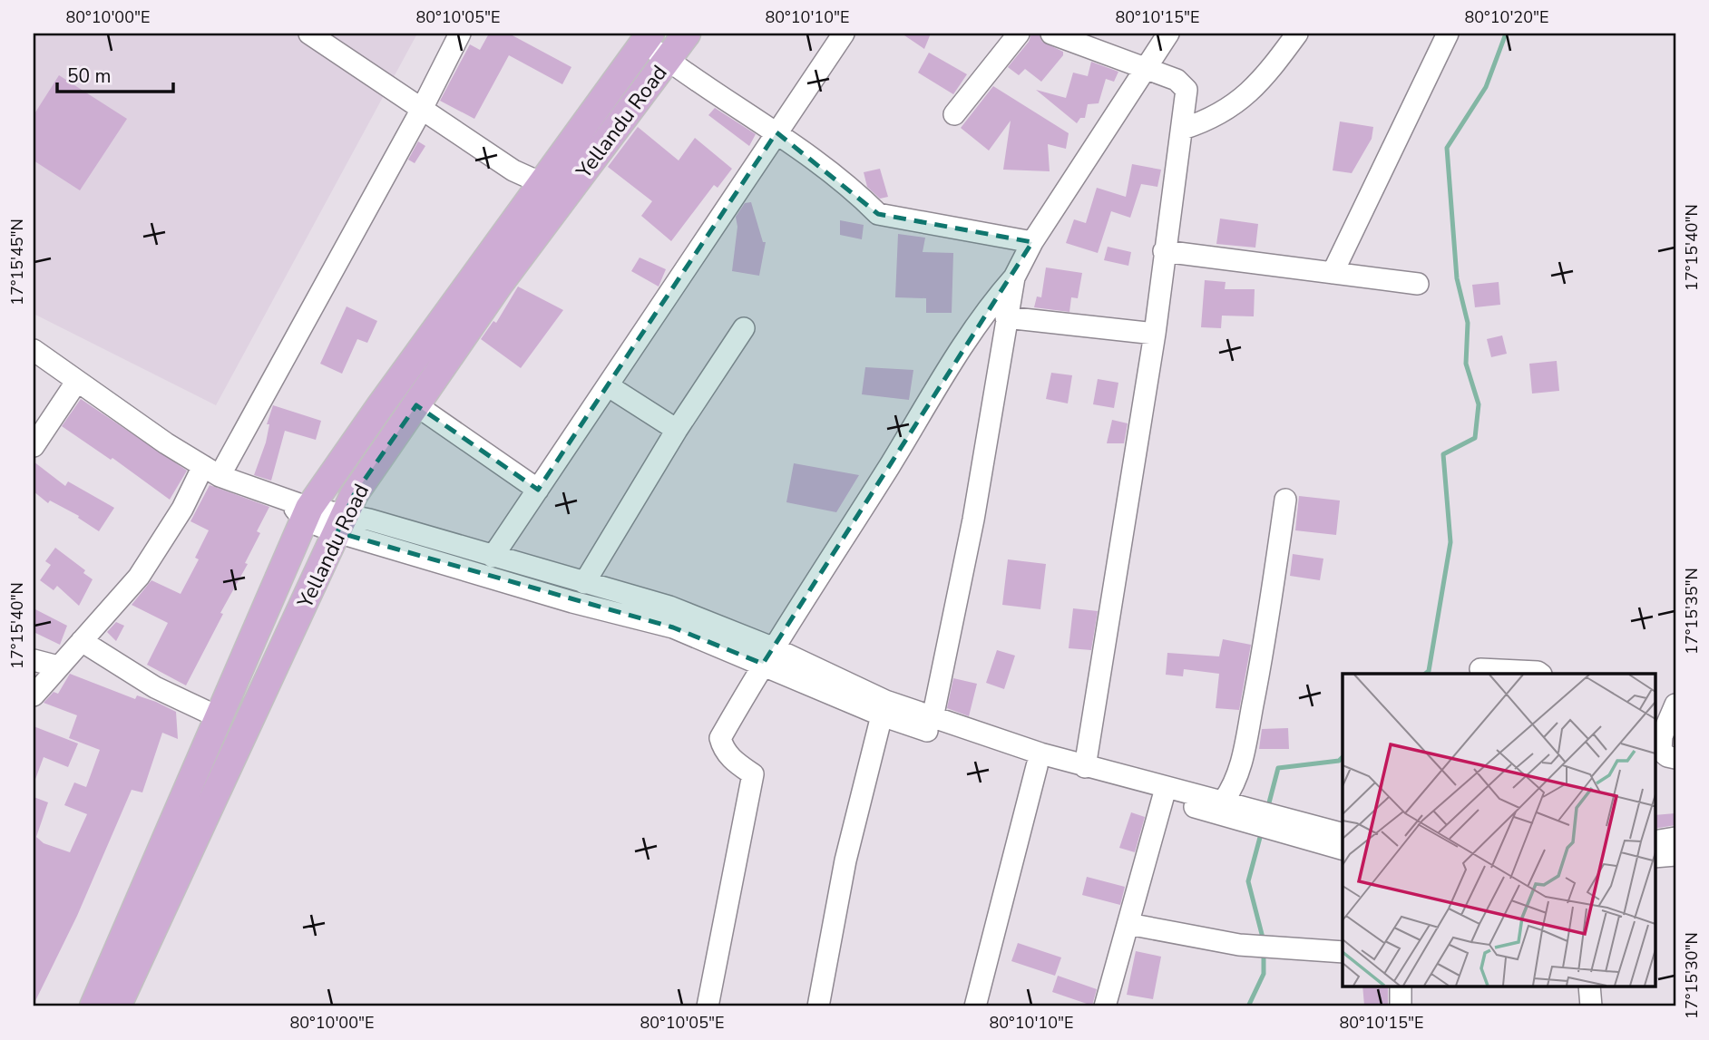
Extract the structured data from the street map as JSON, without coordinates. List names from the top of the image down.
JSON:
{
  "streets": {
    "main road": ["Yellandu Road"]
  },
  "scale_bar": "50 m",
  "coordinates": [
    "80°10'00\"E",
    "80°10'05\"E",
    "80°10'10\"E",
    "80°10'15\"E",
    "80°10'20\"E",
    "17°15'40\"N",
    "17°15'45\"N",
    "17°15'35\"N",
    "17°15'30\"N"
  ]
}
